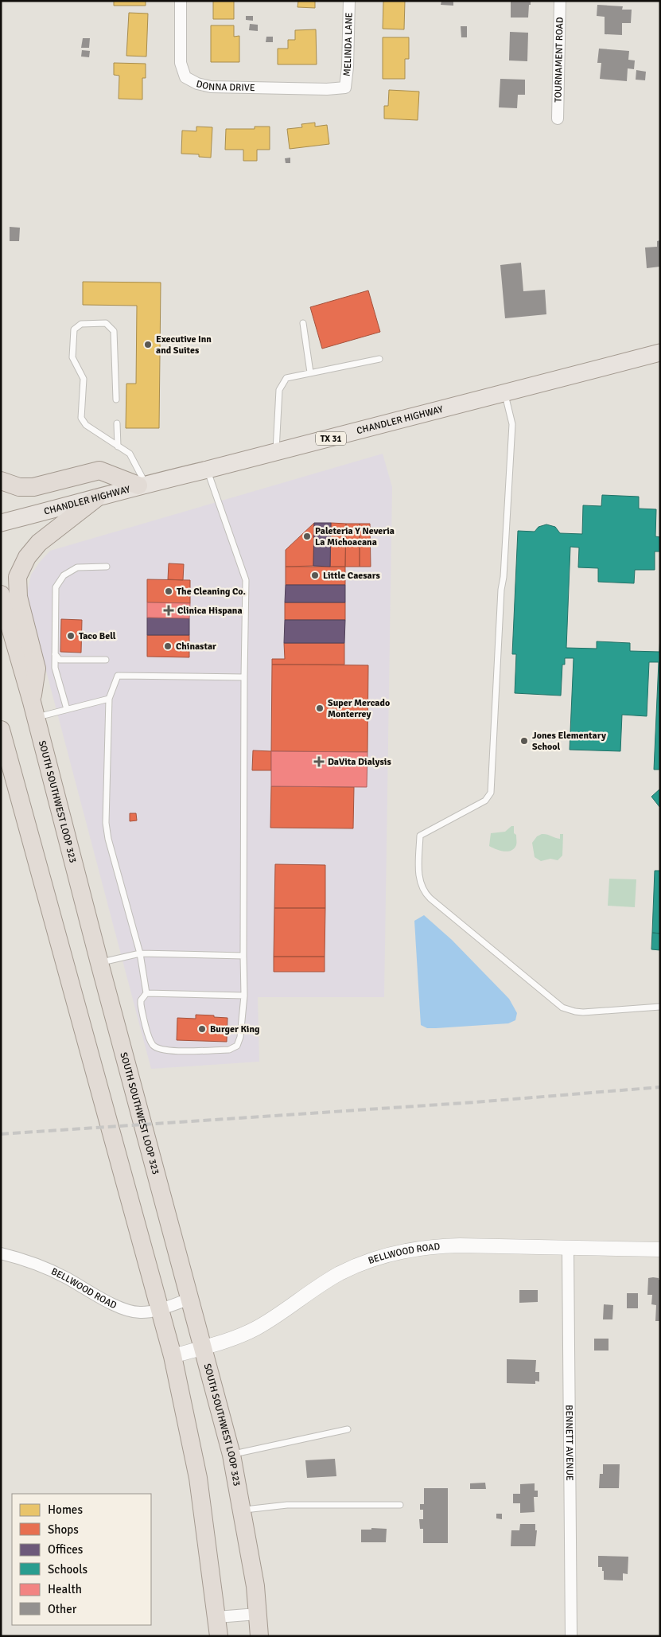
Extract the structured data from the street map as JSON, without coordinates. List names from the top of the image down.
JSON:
{
  "streets": {
    "highway": ["SOUTH SOUTHWEST LOOP 323"],
    "main road": ["CHANDLER HIGHWAY", "TX 31"],
    "street": [
      "MELINDA LANE",
      "TOURNAMENT ROAD",
      "DONNA DRIVE",
      "BELLWOOD ROAD",
      "BENNETT AVENUE"
    ]
  },
  "crossings": [
    ["MELINDA LANE", "DONNA DRIVE"],
    ["SOUTH SOUTHWEST LOOP 323", "BELLWOOD ROAD"],
    ["BELLWOOD ROAD", "BENNETT AVENUE"]
  ],
  "places": {
    "other": [
      "Executive Inn and Suites",
      "Paleteria Y Neveria La Michoacana",
      "Little Caesars",
      "The Cleaning Co.",
      "Taco Bell",
      "Chinastar",
      "Super Mercado Monterrey",
      "Jones Elementary School",
      "Burger King"
    ],
    "health": ["Clinica Hispana", "DaVita Dialysis"]
  },
  "legend": [
    "Homes",
    "Shops",
    "Offices",
    "Schools",
    "Health",
    "Other"
  ]
}
